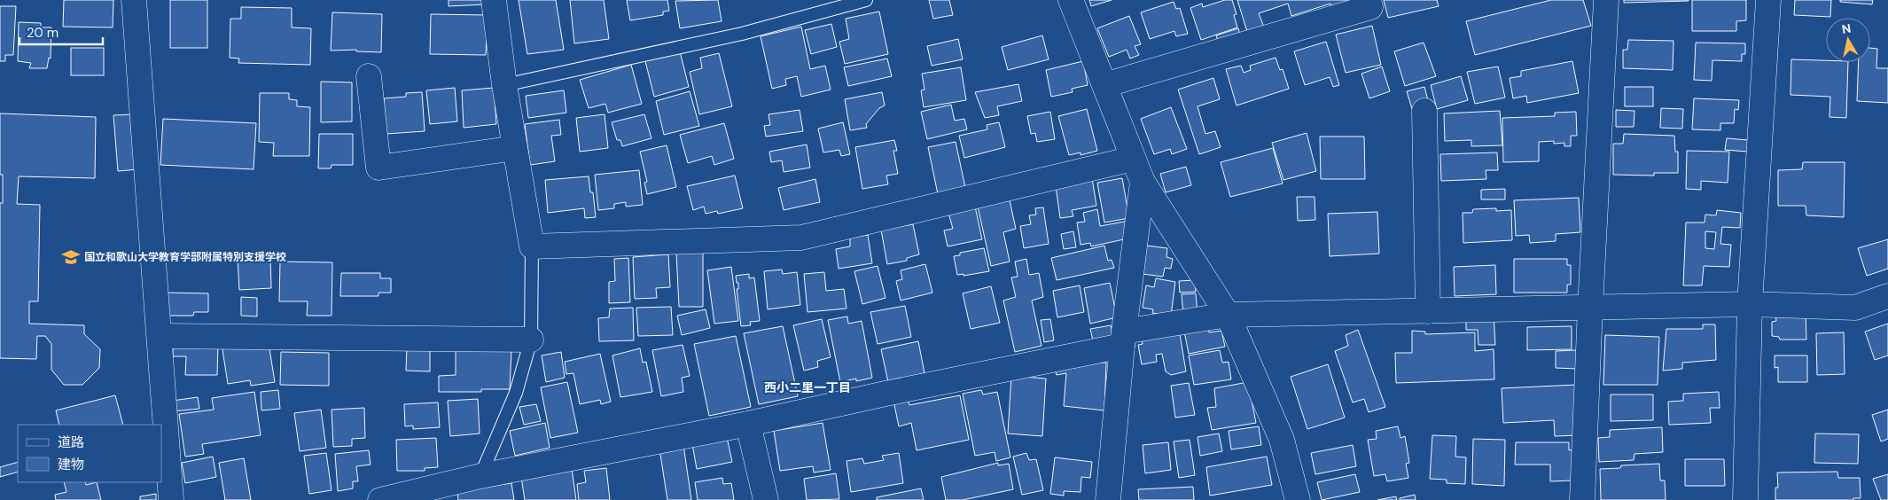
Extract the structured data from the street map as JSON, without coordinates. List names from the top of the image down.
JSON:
{
  "districts": ["西小二里一丁目"],
  "places": {
    "school or university": ["国立和歌山大学教育学部附属特別支援学校"]
  },
  "legend": ["道路", "建物"],
  "scale_bar": "20 m",
  "north": "top"
}
